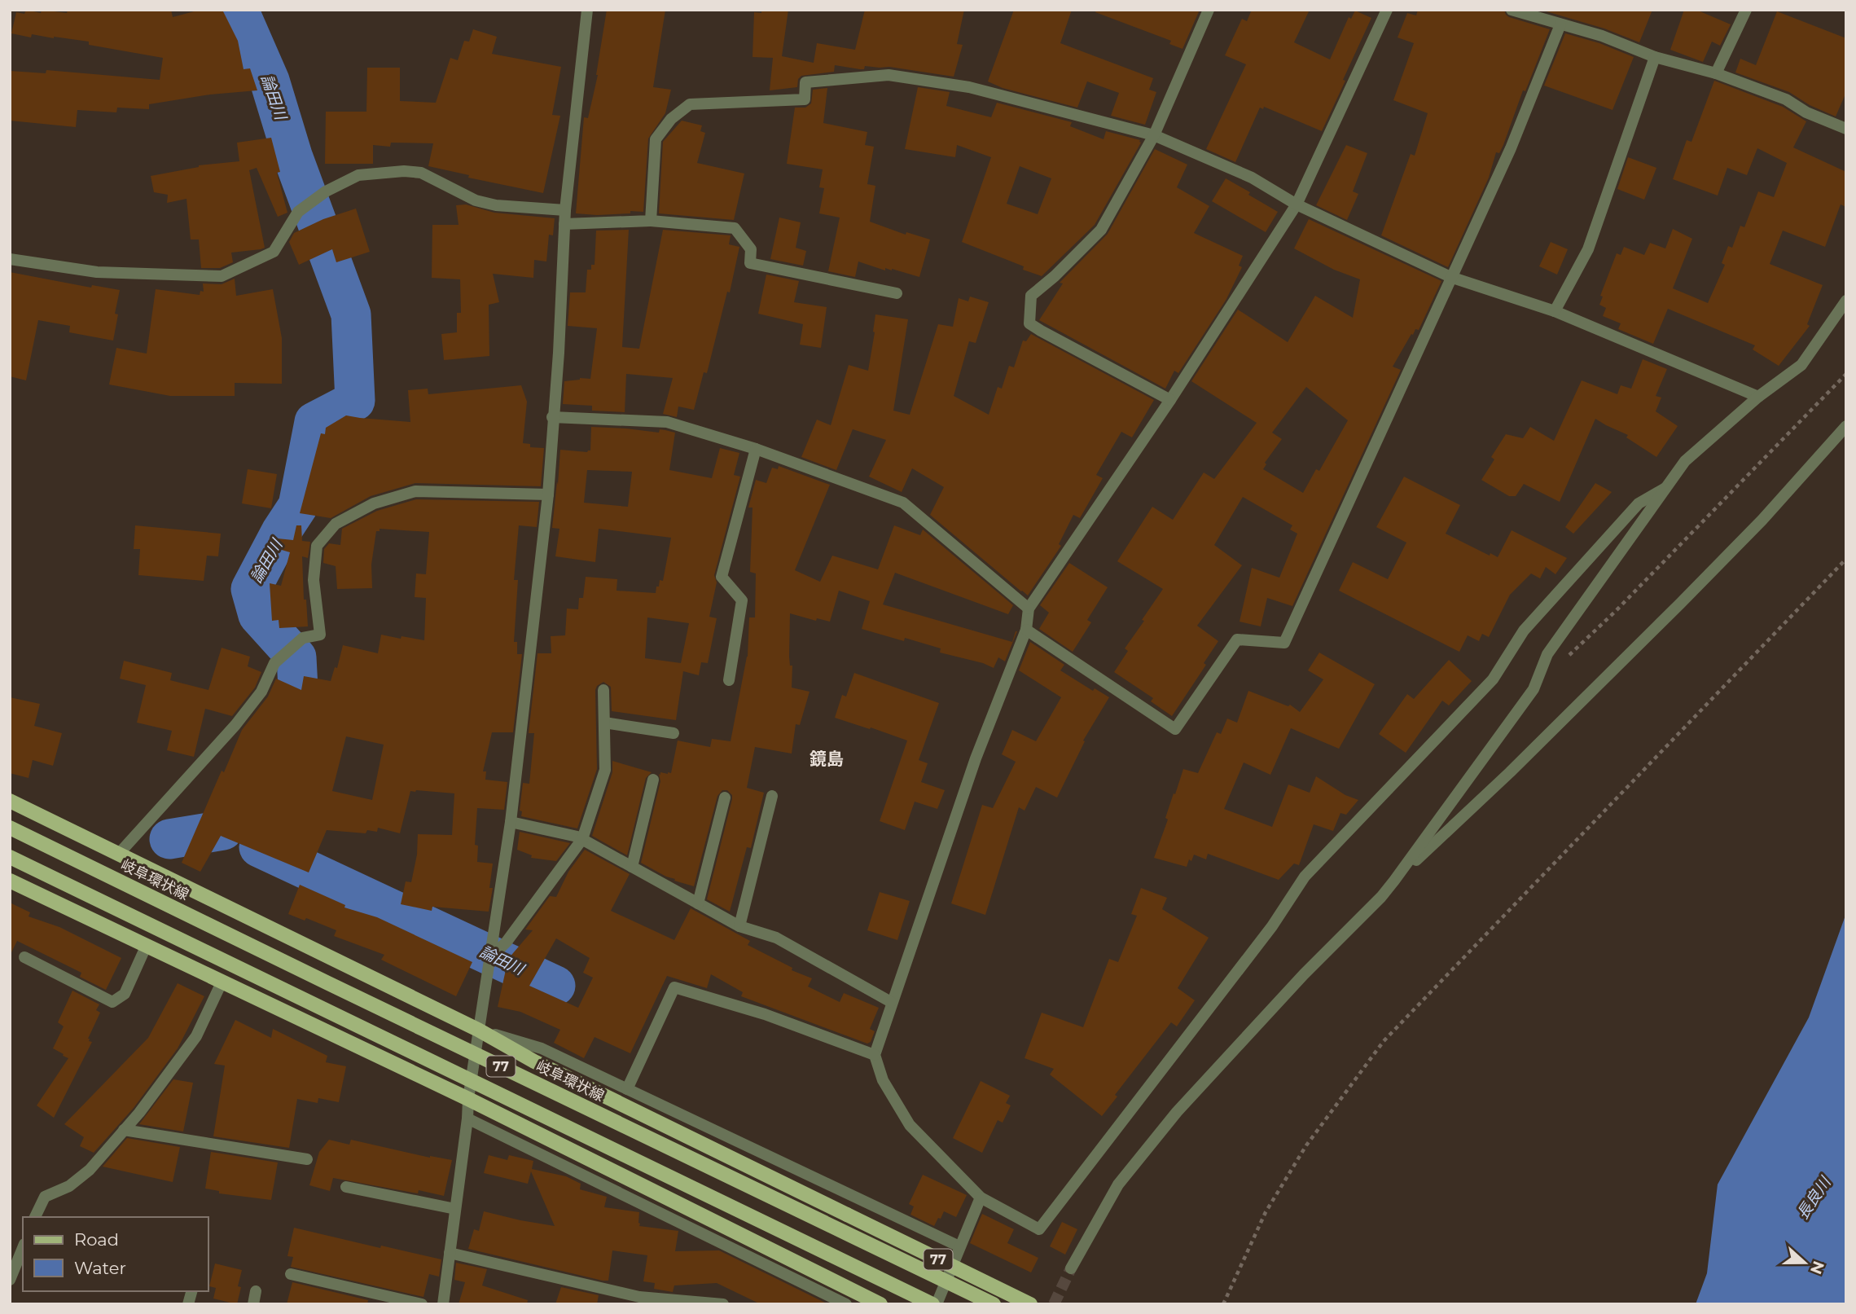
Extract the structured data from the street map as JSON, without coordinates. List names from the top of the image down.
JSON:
{
  "streets": {
    "main road": ["岐阜環状線", "77"]
  },
  "districts": ["鏡島"],
  "water": ["論田川", "長良川"],
  "legend": ["Road", "Water"],
  "north": "right"
}
